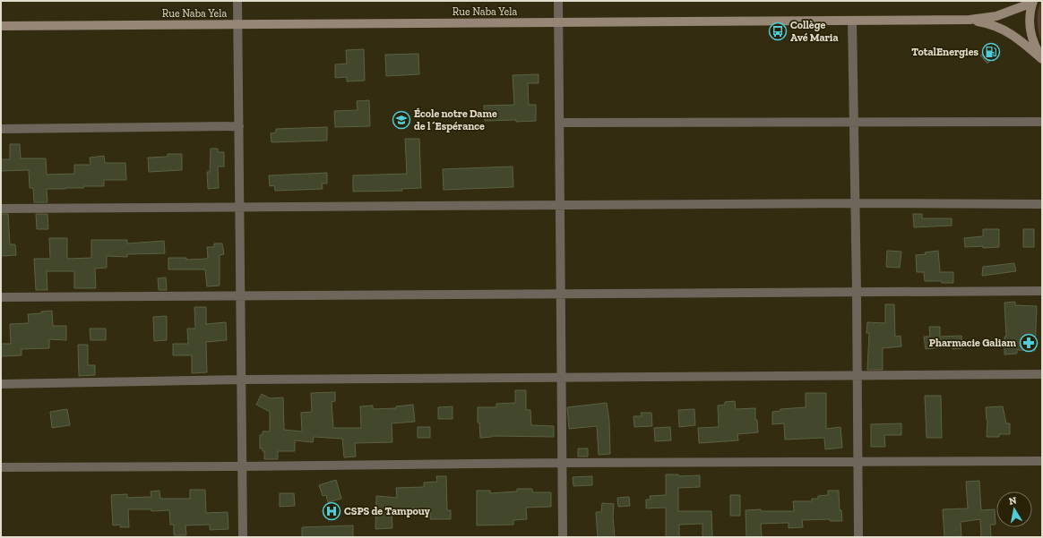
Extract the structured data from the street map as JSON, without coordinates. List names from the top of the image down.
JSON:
{
  "streets": {
    "street": ["Rue Naba Yela"]
  },
  "places": {
    "bus stop": ["Collège Avé Maria"],
    "fuel station": ["TotalEnergies"],
    "school or university": ["École notre Dame de l´Espérance"],
    "pharmacy": ["Pharmacie Galiam"],
    "hospital": ["CSPS de Tampouy"]
  },
  "north": "top"
}
